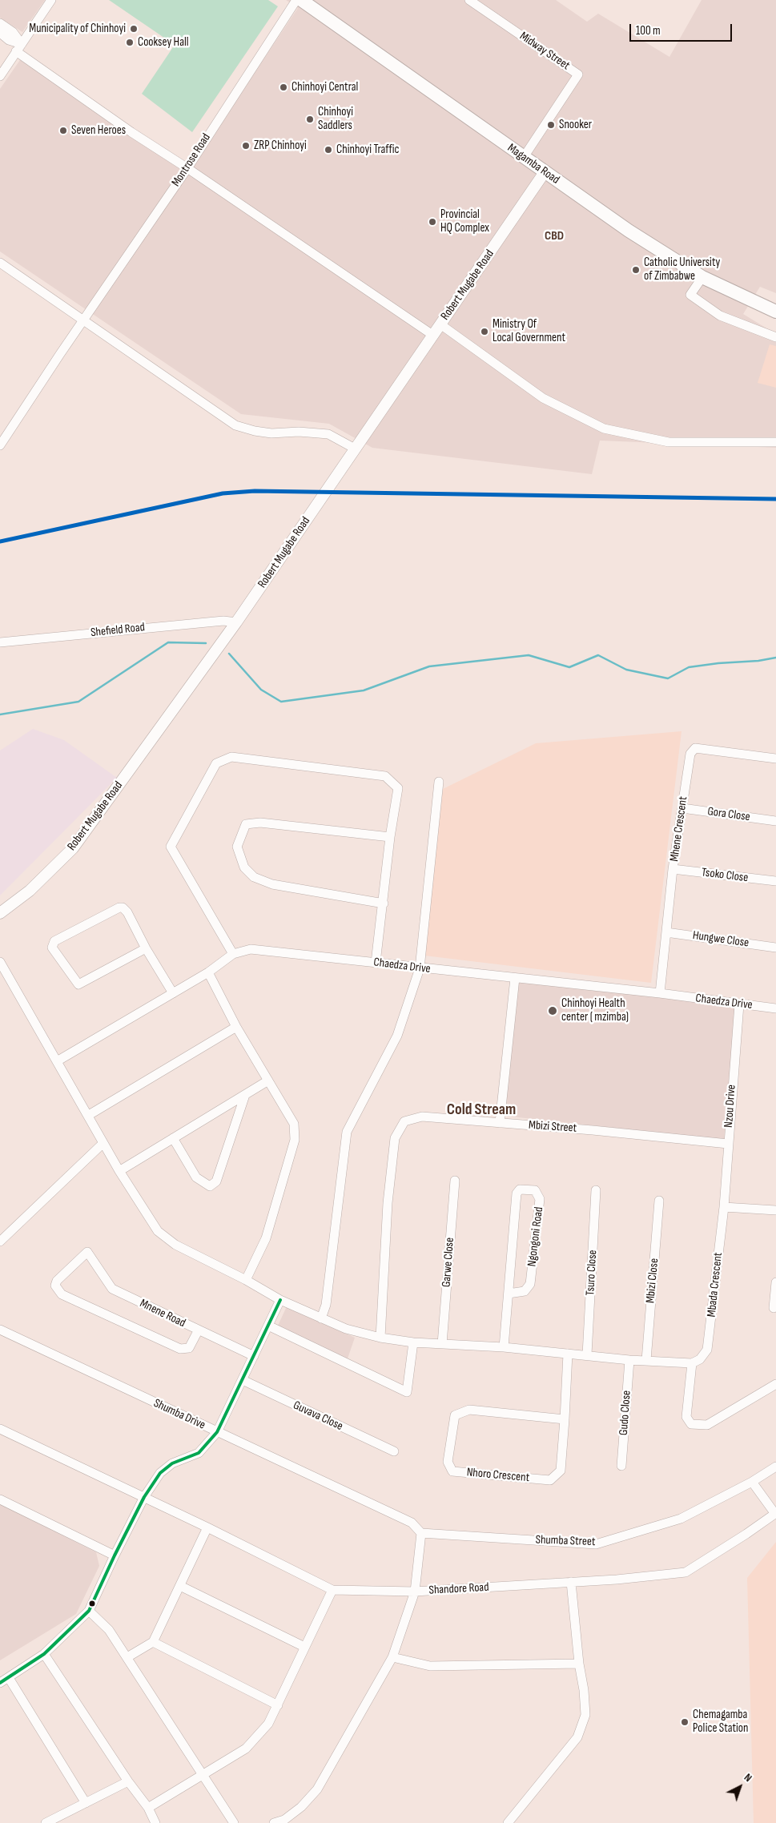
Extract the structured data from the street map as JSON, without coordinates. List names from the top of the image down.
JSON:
{
  "streets": {
    "highway": ["Magamba Road"],
    "main road": ["Robert Mugabe Road"],
    "street": [
      "Midway Street",
      "Montrose Road",
      "Shefield Road",
      "Gora Close",
      "Mhene Crescent",
      "Tsoko Close",
      "Hungwe Close",
      "Chaedza Drive",
      "Nzou Drive",
      "Mbizi Street",
      "Ngongoni Road",
      "Garwe Close",
      "Tsuro Close",
      "Mbizi Close",
      "Mbada Crescent",
      "Mnene Road",
      "Gudo Close",
      "Shumba Drive",
      "Guvava Close",
      "Nhoro Crescent",
      "Shumba Street",
      "Shandore Road"
    ]
  },
  "crossings": [
    ["Midway Street", "Magamba Road"],
    ["Magamba Road", "Robert Mugabe Road"],
    ["Robert Mugabe Road", "Shefield Road"],
    ["Gora Close", "Mhene Crescent"],
    ["Mhene Crescent", "Tsoko Close"],
    ["Mhene Crescent", "Hungwe Close"],
    ["Mhene Crescent", "Chaedza Drive"],
    ["Chaedza Drive", "Nzou Drive"],
    ["Nzou Drive", "Mbizi Street"],
    ["Nzou Drive", "Mbada Crescent"],
    ["Shumba Drive", "Shumba Street"]
  ],
  "districts": ["CBD", "Cold Stream"],
  "places": [
    "Municipality of Chinhoyi",
    "Cooksey Hall",
    "Chinhoyi Central",
    "Chinhoyi Saddlers",
    "Snooker",
    "Seven Heroes",
    "ZRP Chinhoyi",
    "Chinhoyi Traffic",
    "Provincial HQ Complex",
    "Catholic University of Zimbabwe",
    "Ministry Of Local Government",
    "Chinhoyi Health center ( mzimba)",
    "Chemagamba Police Station"
  ],
  "scale_bar": "100 m",
  "north": "top right"
}
